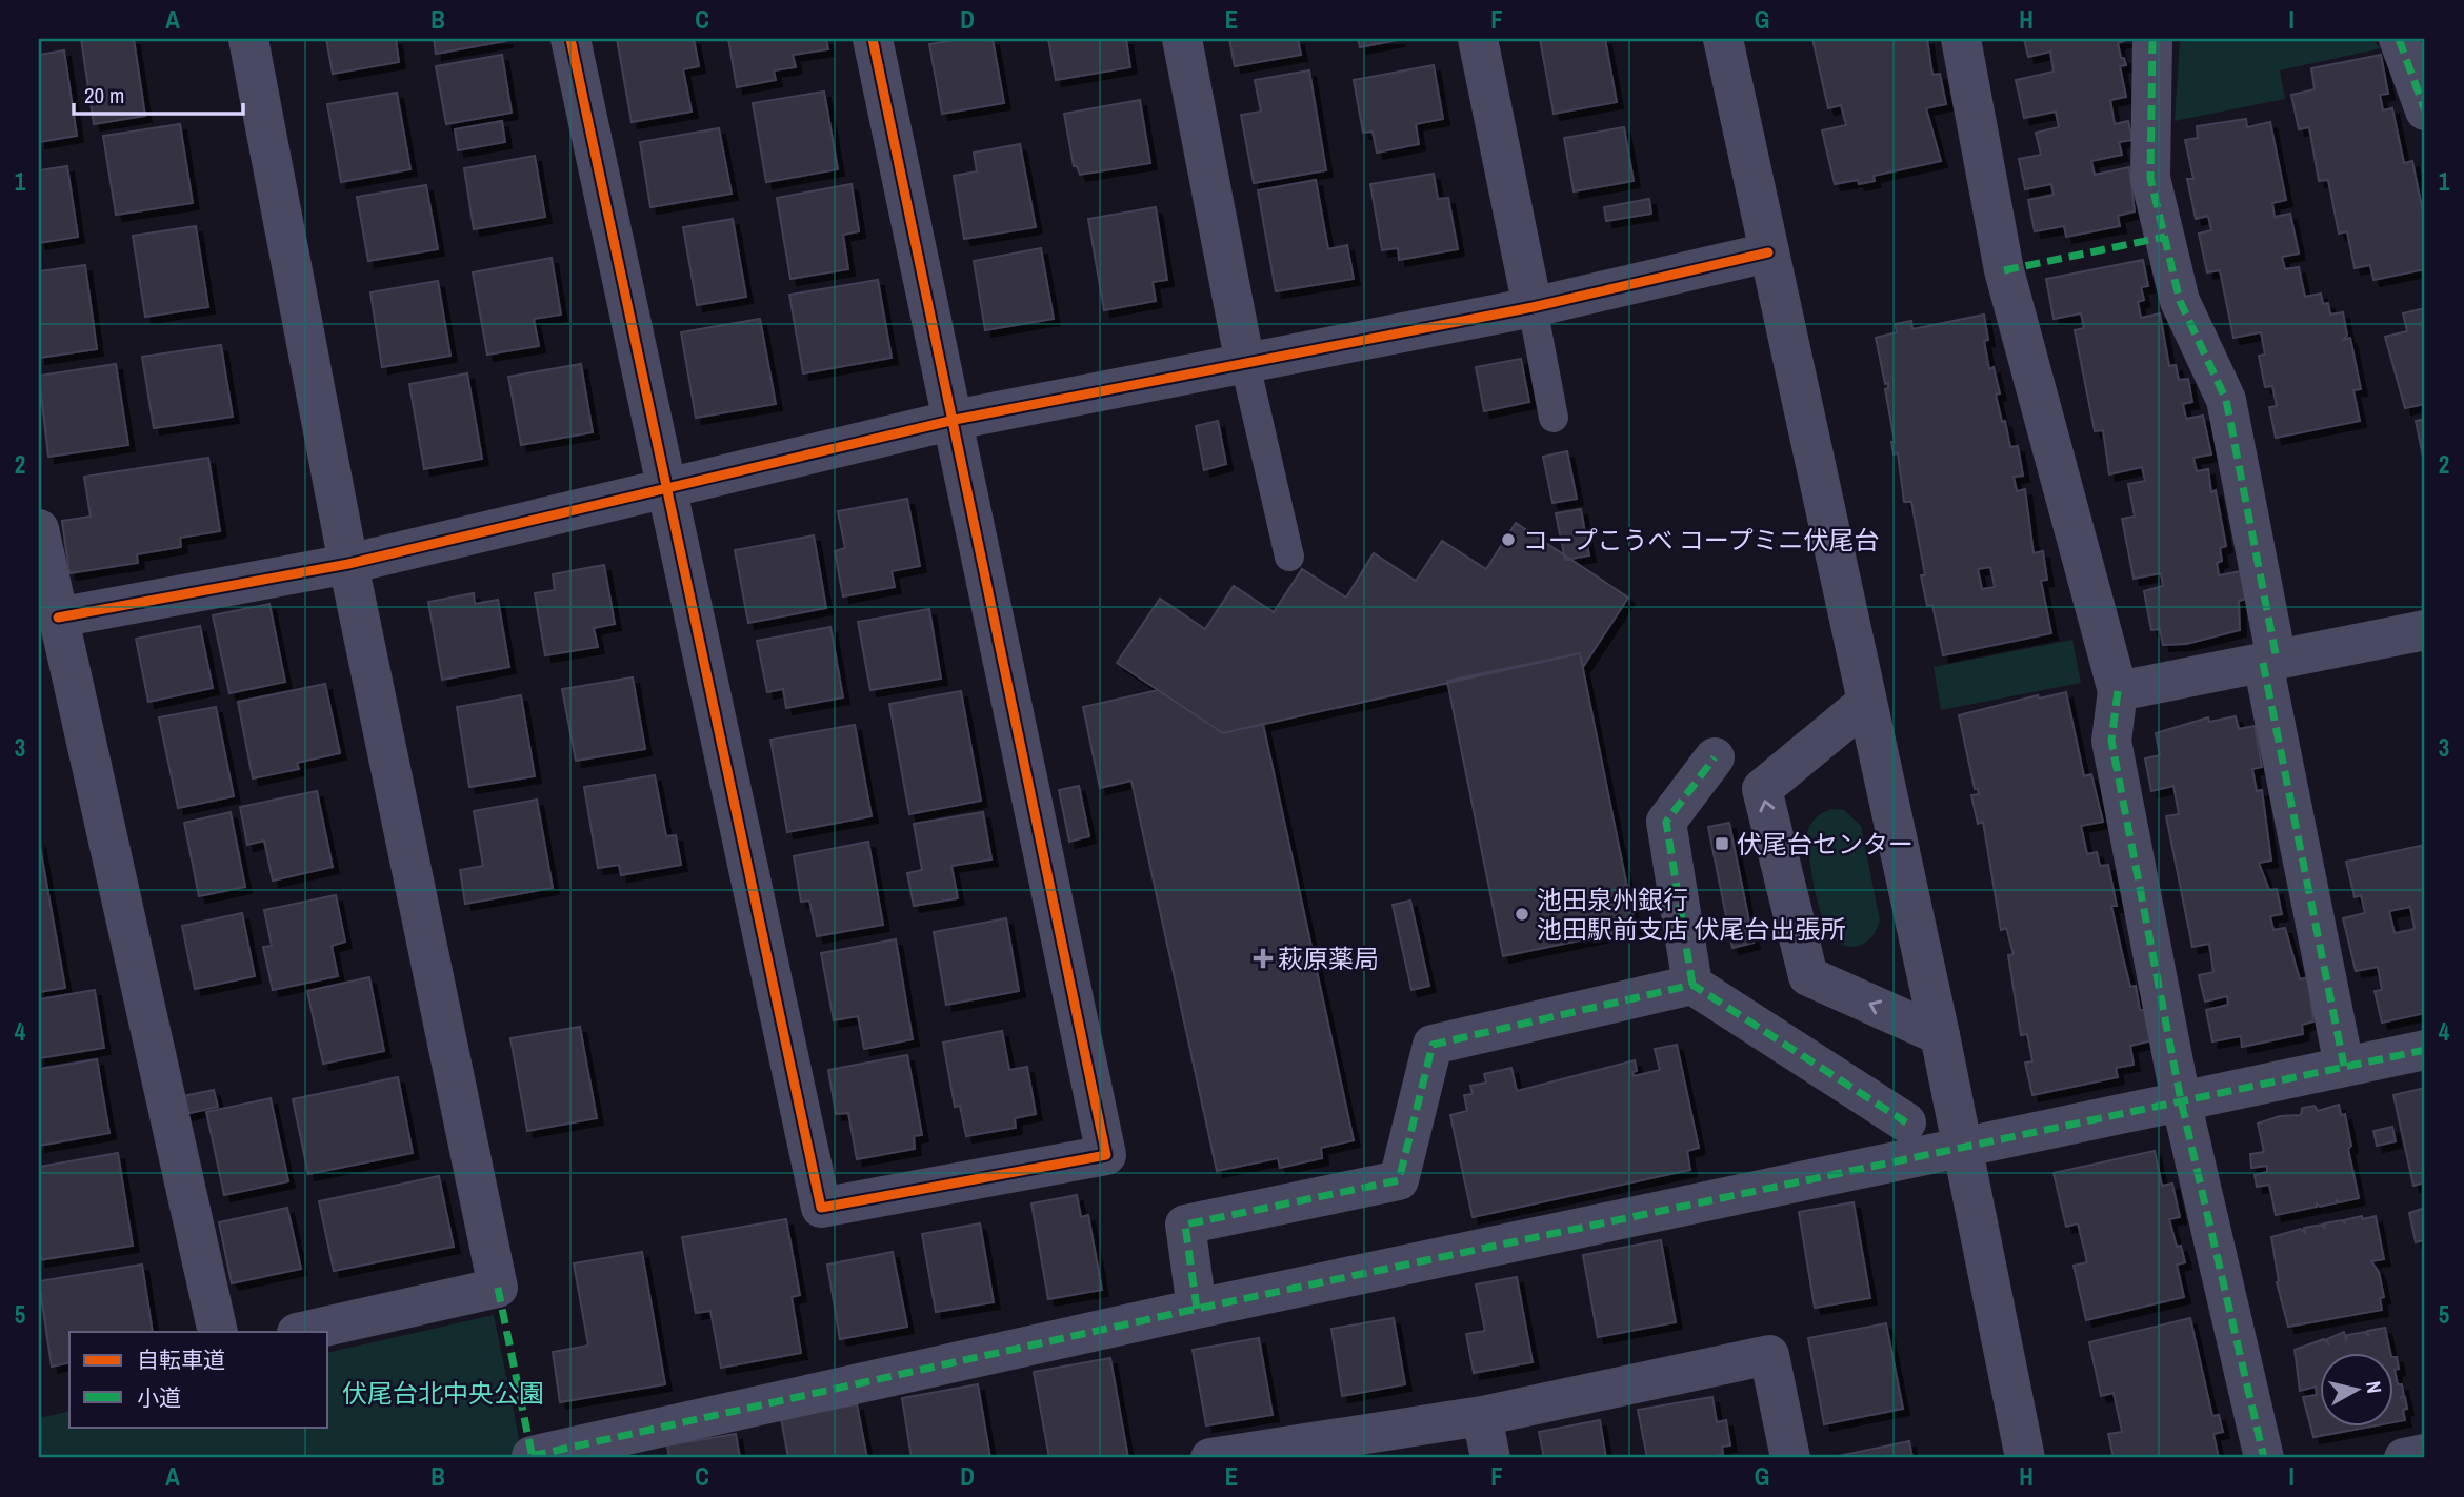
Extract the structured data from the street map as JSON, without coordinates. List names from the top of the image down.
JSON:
{
  "parks": ["伏尾台北中央公園"],
  "places": {
    "other": ["コープこうべ コープミニ伏尾台", "池田泉州銀行 池田駅前支店 伏尾台出張所"],
    "transit": ["伏尾台センター"],
    "health": ["萩原薬局"]
  },
  "legend": ["自転車道", "小道"],
  "scale_bar": "20 m",
  "north": "right",
  "grid": {
    "columns": [
      "A",
      "B",
      "C",
      "D",
      "E",
      "F",
      "G",
      "H",
      "I"
    ],
    "rows": [
      "1",
      "2",
      "3",
      "4",
      "5"
    ]
  }
}
